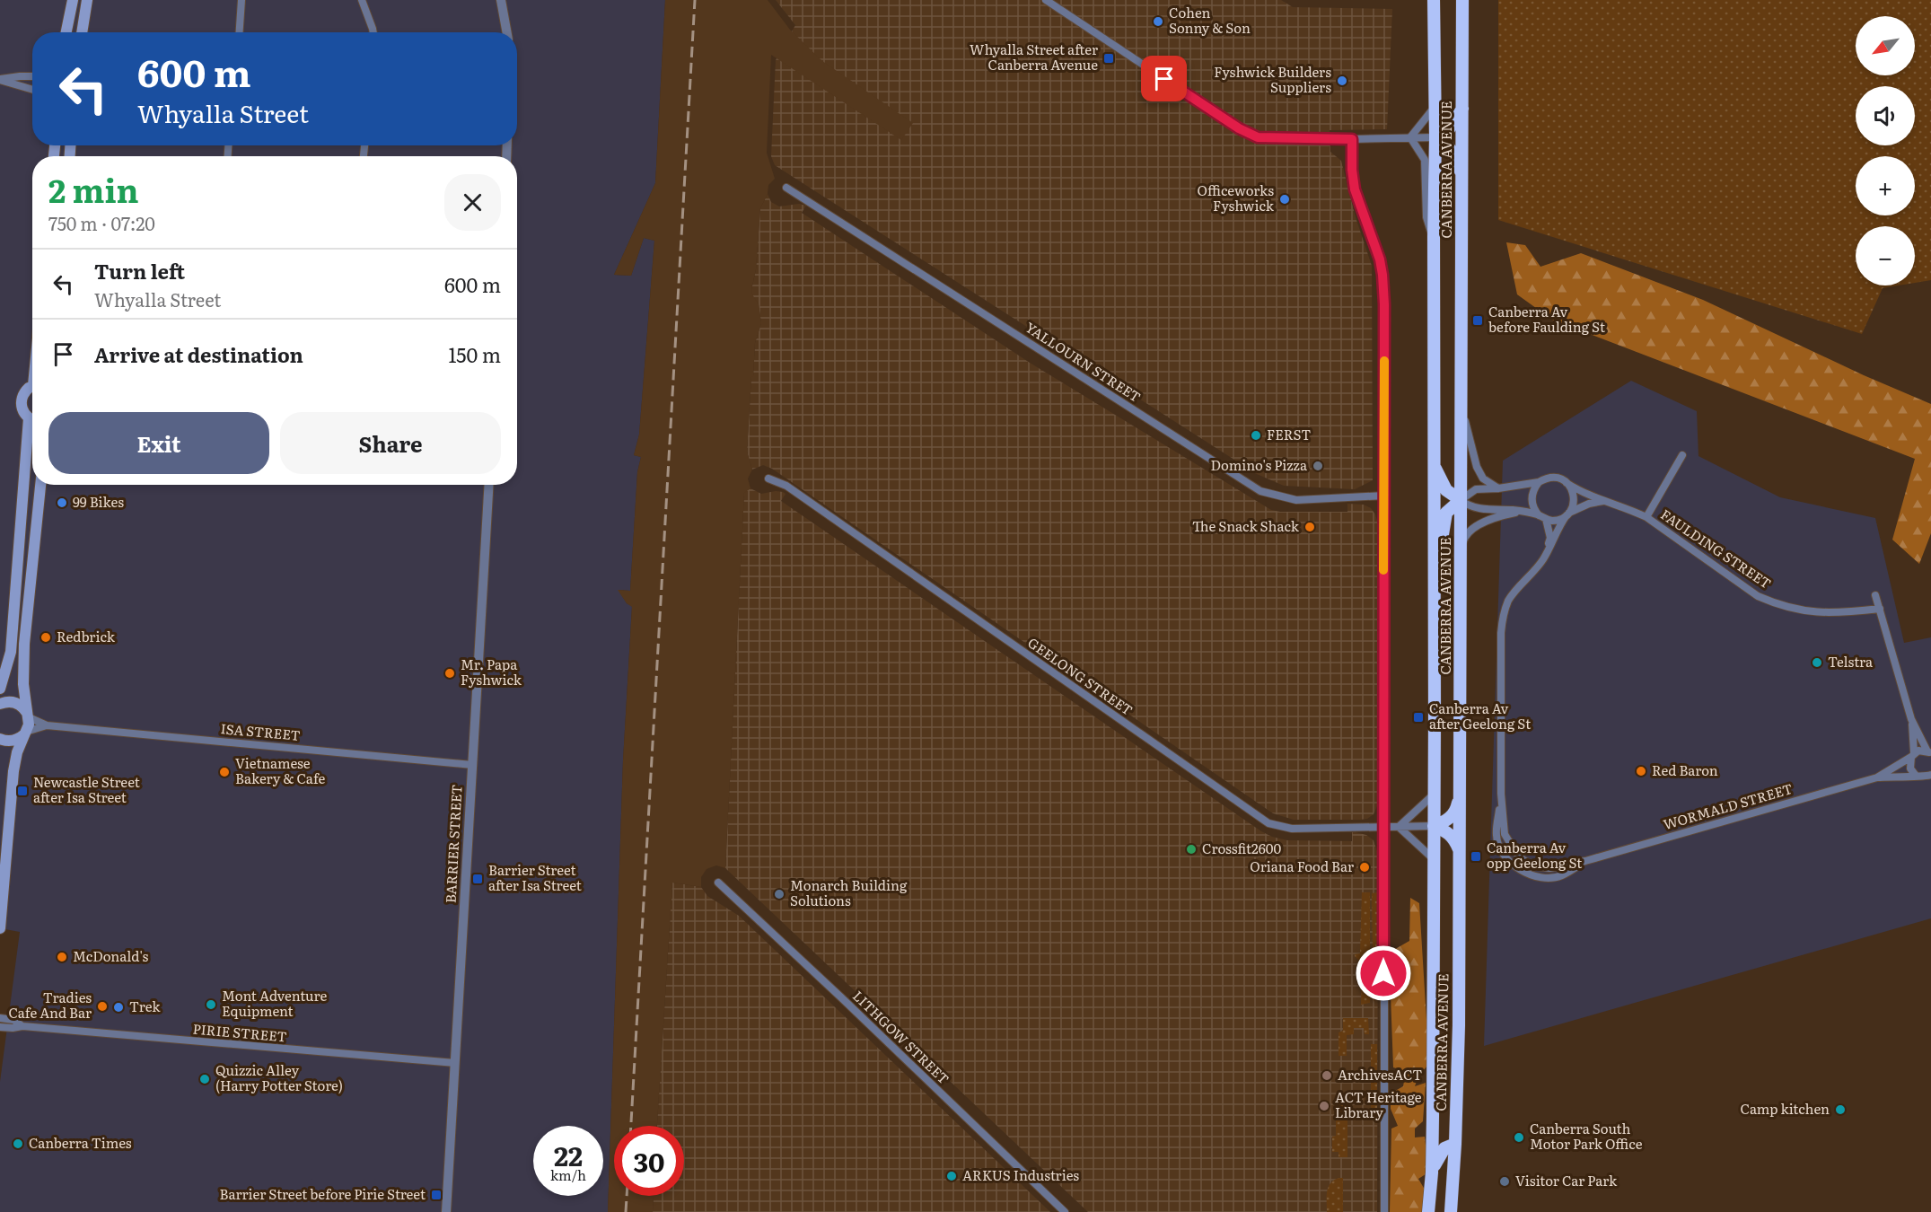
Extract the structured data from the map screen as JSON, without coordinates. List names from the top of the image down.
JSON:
{
  "streets": {
    "highway": ["CANBERRA AVENUE"],
    "street": [
      "YALLOURN STREET",
      "FAULDING STREET",
      "GEELONG STREET",
      "ISA STREET",
      "WORMALD STREET",
      "BARRIER STREET",
      "PIRIE STREET",
      "LITHGOW STREET"
    ]
  },
  "crossings": [
    ["CANBERRA AVENUE", "GEELONG STREET"],
    ["FAULDING STREET", "WORMALD STREET"],
    ["ISA STREET", "BARRIER STREET"],
    ["BARRIER STREET", "PIRIE STREET"]
  ],
  "places": {
    "other": [
      "Cohen Sonny & Son",
      "Fyshwick Builders Suppliers",
      "Officeworks Fyshwick",
      "FERST",
      "Domino's Pizza",
      "99 Bikes",
      "The Snack Shack",
      "Redbrick",
      "Telstra",
      "Mr. Papa Fyshwick",
      "Red Baron",
      "Vietnamese Bakery & Cafe",
      "Crossfit2600",
      "Oriana Food Bar",
      "Monarch Building Solutions",
      "McDonald's",
      "Mont Adventure Equipment",
      "Tradies Cafe And Bar",
      "Trek",
      "ArchivesACT",
      "Quizzic Alley (Harry Potter Store)",
      "ACT Heritage Library",
      "Camp kitchen",
      "Canberra South Motor Park Office",
      "Canberra Times",
      "ARKUS Industries",
      "Visitor Car Park"
    ],
    "transit": [
      "Whyalla Street after Canberra Avenue",
      "Canberra Av before Faulding St",
      "Canberra Av after Geelong St",
      "Newcastle Street after Isa Street",
      "Canberra Av opp Geelong St",
      "Barrier Street after Isa Street",
      "Barrier Street before Pirie Street"
    ]
  },
  "north": "bottom left",
  "page": {
    "map_buttons": ["+", "−"],
    "turn": ["600 m", "Whyalla Street"],
    "heading": ["2 min", "750 m · 07:20"],
    "list": [
      {
        "name": "Turn left",
        "note": "Whyalla Street",
        "value": "600 m"
      },
      {
        "name": "Arrive at destination",
        "value": "150 m"
      }
    ],
    "buttons": ["Exit", "Share"],
    "speed": "22 km/h",
    "limit": "30"
  }
}
